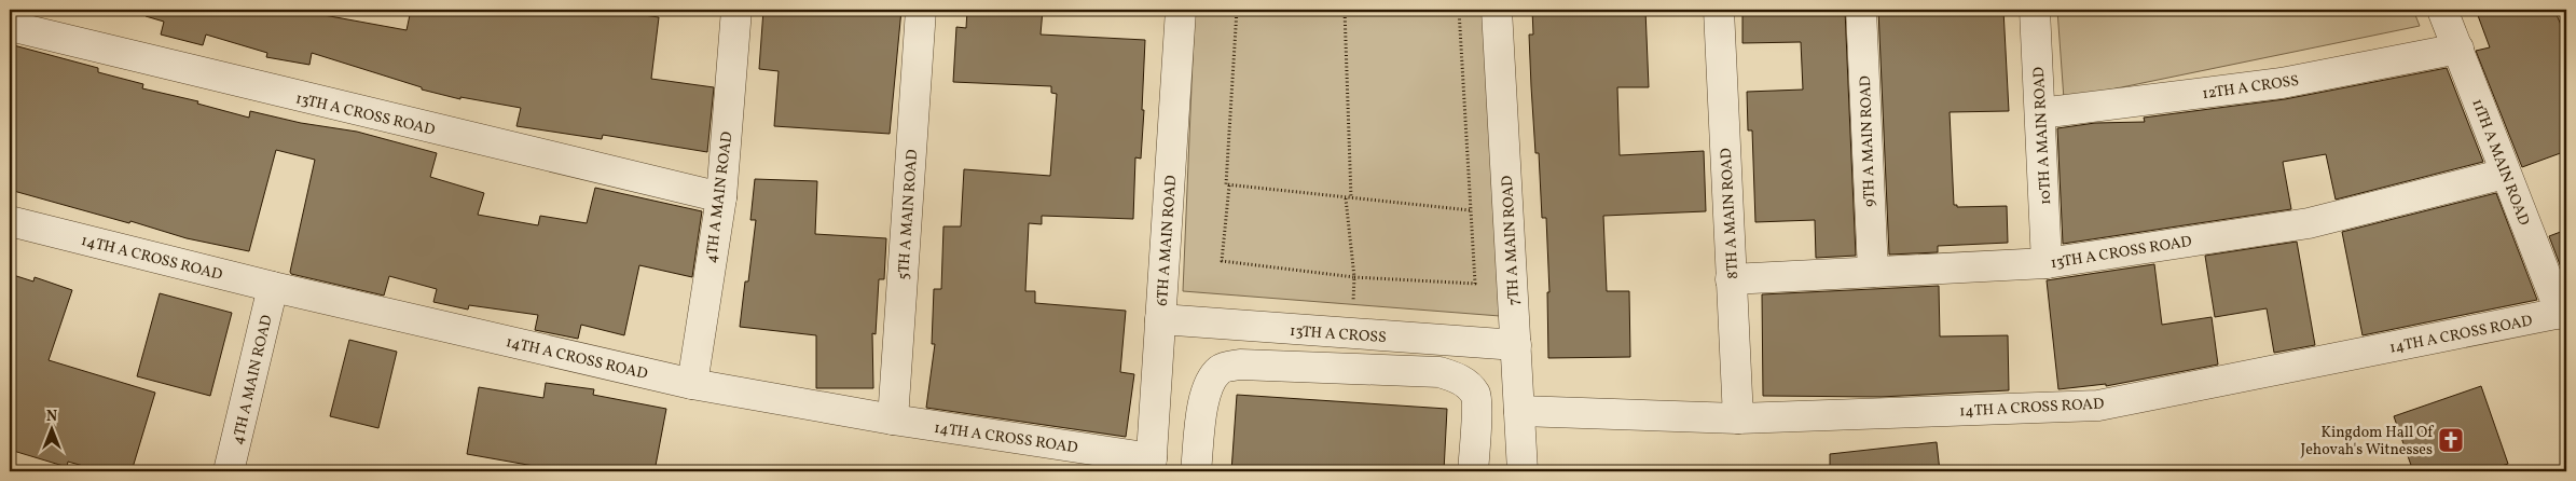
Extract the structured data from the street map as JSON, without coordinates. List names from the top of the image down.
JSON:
{
  "streets": {
    "street": [
      "12TH A CROSS",
      "13TH A CROSS ROAD",
      "10TH A MAIN ROAD",
      "9TH A MAIN ROAD",
      "11TH A MAIN ROAD",
      "4TH A MAIN ROAD",
      "8TH A MAIN ROAD",
      "5TH A MAIN ROAD",
      "6TH A MAIN ROAD",
      "7TH A MAIN ROAD",
      "14TH A CROSS ROAD",
      "13TH A CROSS"
    ]
  },
  "crossings": [
    ["12TH A CROSS", "10TH A MAIN ROAD"],
    ["12TH A CROSS", "11TH A MAIN ROAD"],
    ["13TH A CROSS ROAD", "10TH A MAIN ROAD"],
    ["13TH A CROSS ROAD", "9TH A MAIN ROAD"],
    ["13TH A CROSS ROAD", "11TH A MAIN ROAD"],
    ["13TH A CROSS ROAD", "4TH A MAIN ROAD"],
    ["13TH A CROSS ROAD", "8TH A MAIN ROAD"],
    ["11TH A MAIN ROAD", "14TH A CROSS ROAD"],
    ["4TH A MAIN ROAD", "14TH A CROSS ROAD"],
    ["8TH A MAIN ROAD", "14TH A CROSS ROAD"],
    ["5TH A MAIN ROAD", "14TH A CROSS ROAD"],
    ["6TH A MAIN ROAD", "14TH A CROSS ROAD"],
    ["6TH A MAIN ROAD", "13TH A CROSS"],
    ["7TH A MAIN ROAD", "14TH A CROSS ROAD"],
    ["7TH A MAIN ROAD", "13TH A CROSS"]
  ],
  "places": {
    "church": ["Kingdom Hall Of Jehovah's Witnesses"]
  },
  "north": "top"
}
